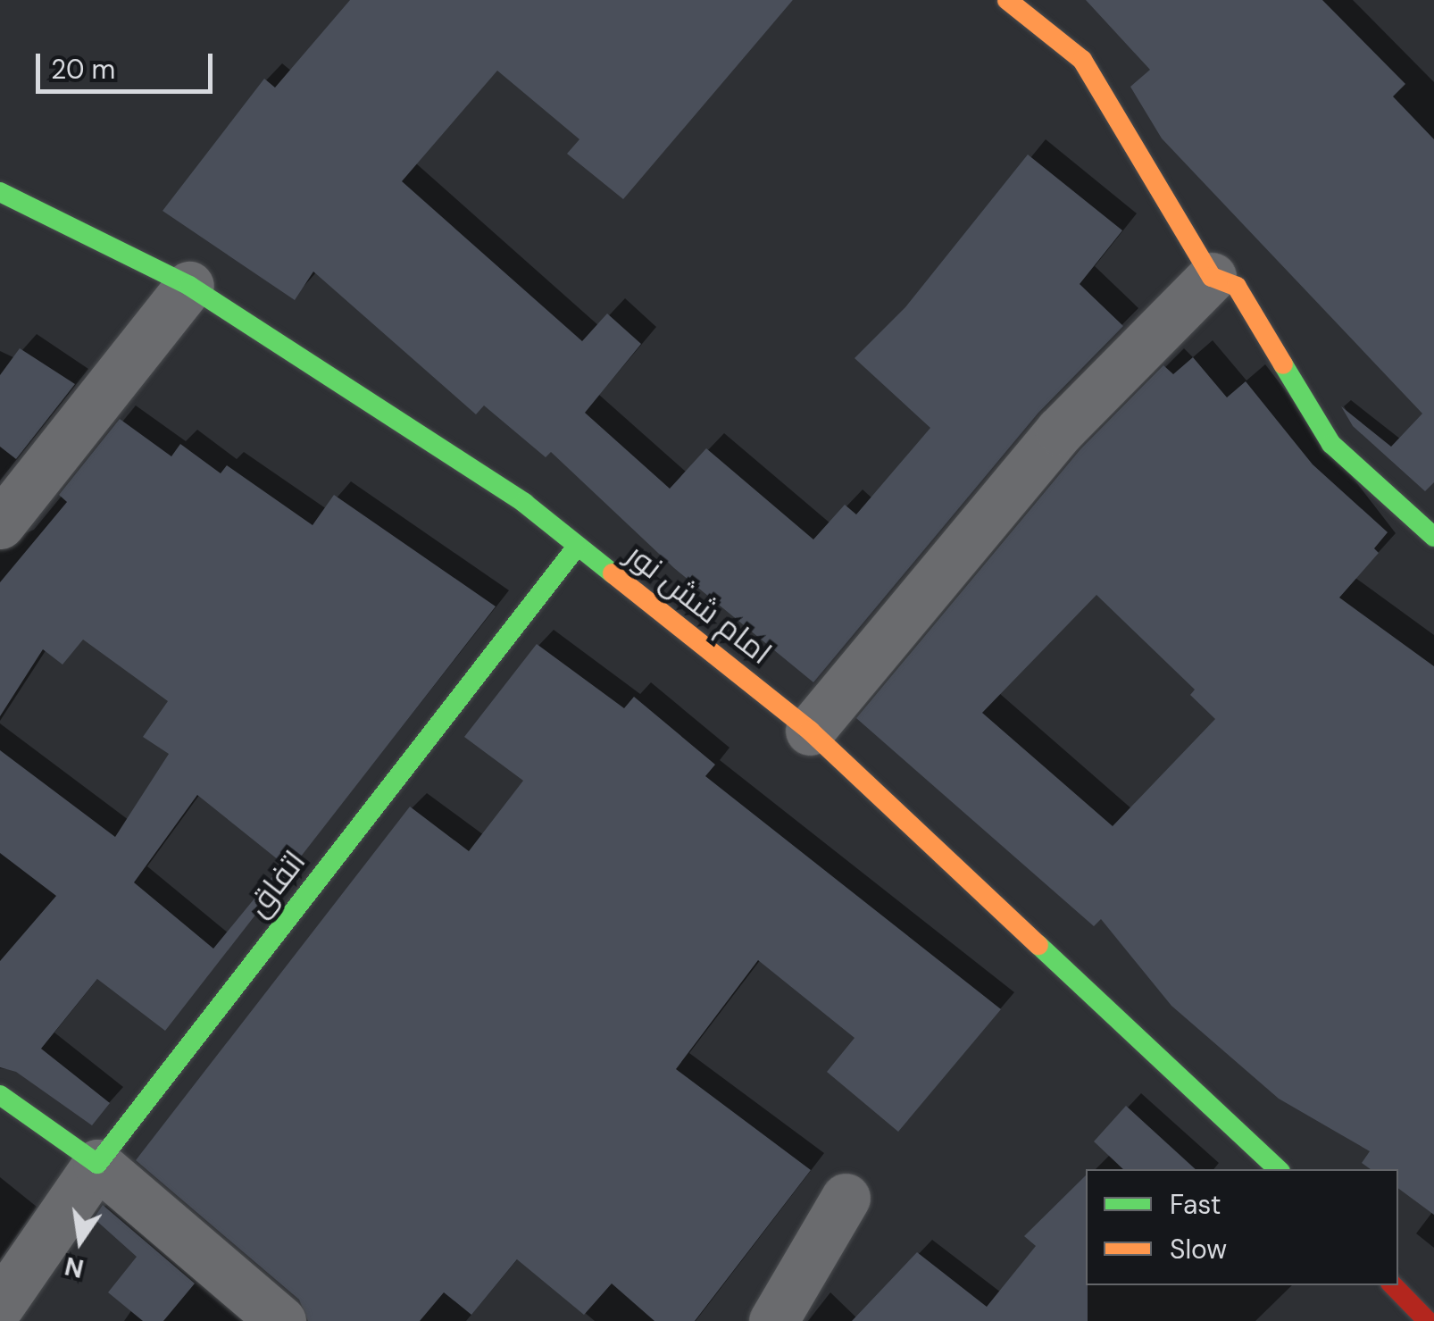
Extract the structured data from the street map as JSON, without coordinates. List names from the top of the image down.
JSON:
{
  "streets": {
    "street": ["امام شش نور", "اتفاق"]
  },
  "crossings": [
    ["امام شش نور", "اتفاق"]
  ],
  "legend": ["Fast", "Slow"],
  "scale_bar": "20 m",
  "north": "bottom"
}
